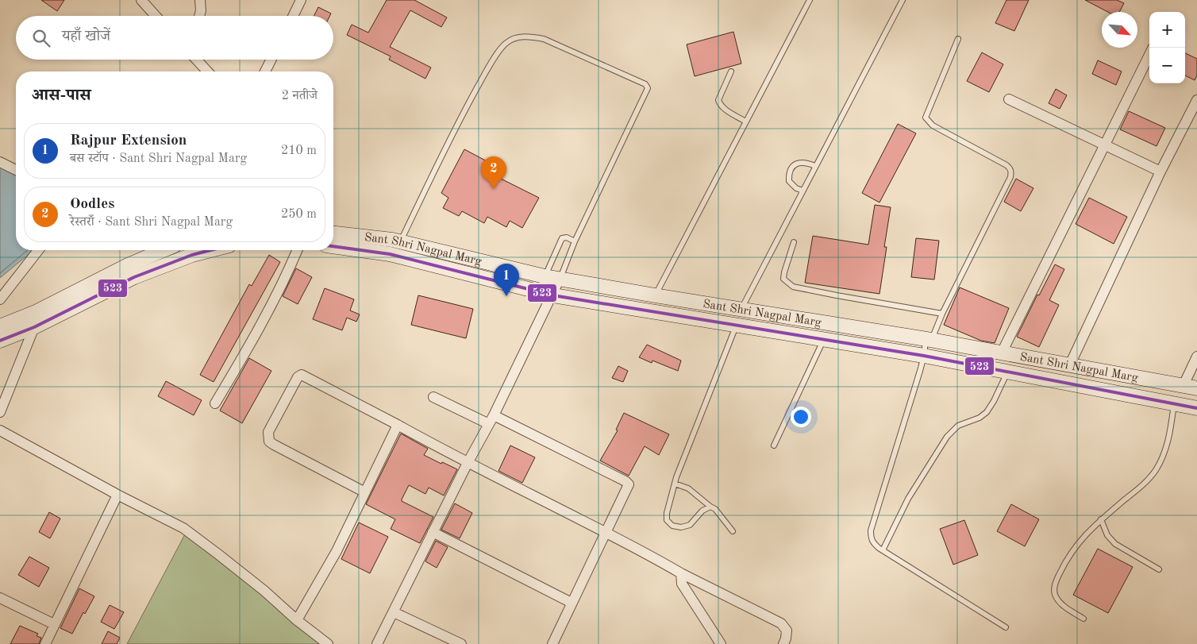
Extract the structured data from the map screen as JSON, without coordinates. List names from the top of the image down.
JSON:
{
  "streets": {
    "main road": ["Sant Shri Nagpal Marg"]
  },
  "lines": ["transit line 523"],
  "north": "bottom right",
  "page": {
    "map_buttons": ["+", "−"],
    "search": "यहाँ खोजें",
    "heading": ["आस-पास", "2 नतीजे"],
    "list": [
      {
        "mark": "1",
        "name": "Rajpur Extension",
        "note": "बस स्टॉप · Sant Shri Nagpal Marg",
        "value": "210 m"
      },
      {
        "mark": "2",
        "name": "Oodles",
        "note": "रेस्तराँ · Sant Shri Nagpal Marg",
        "value": "250 m"
      }
    ],
    "pins": ["2", "1"]
  }
}
